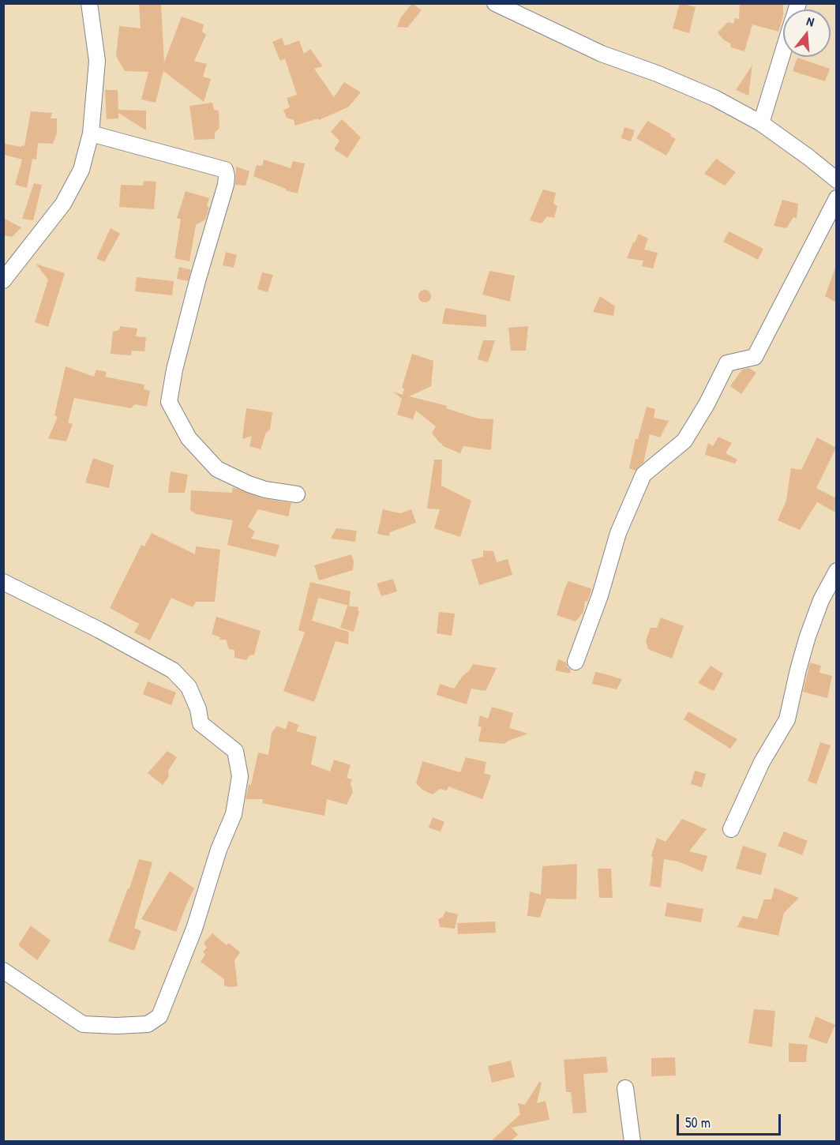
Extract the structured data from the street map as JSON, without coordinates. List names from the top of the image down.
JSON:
{
  "scale_bar": "50 m",
  "north": "top"
}
